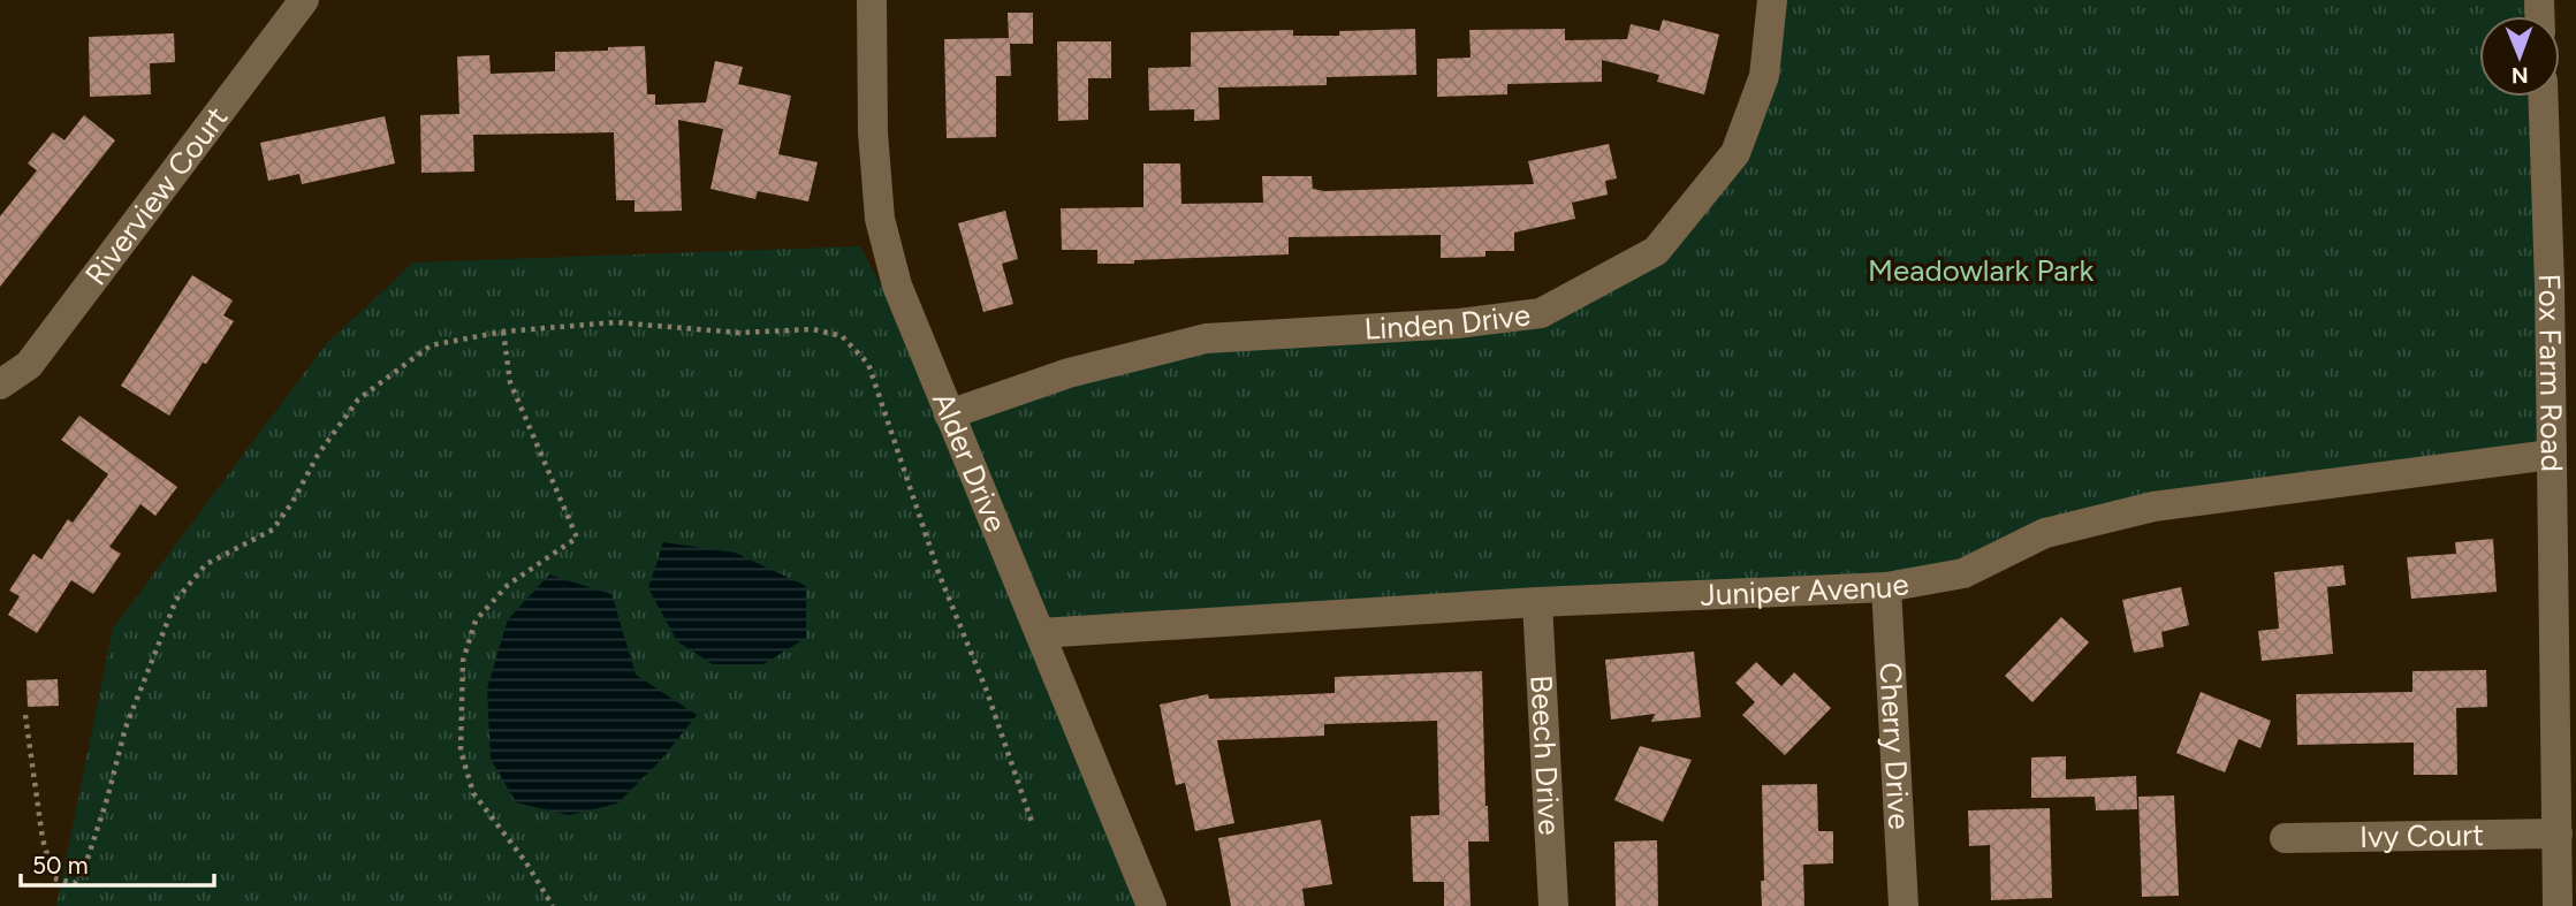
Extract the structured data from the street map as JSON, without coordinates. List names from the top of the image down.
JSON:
{
  "streets": {
    "street": [
      "Riverview Court",
      "Linden Drive",
      "Fox Farm Road",
      "Alder Drive",
      "Juniper Avenue",
      "Cherry Drive",
      "Beech Drive",
      "Ivy Court"
    ]
  },
  "crossings": [
    ["Linden Drive", "Alder Drive"],
    ["Fox Farm Road", "Juniper Avenue"],
    ["Fox Farm Road", "Ivy Court"],
    ["Alder Drive", "Juniper Avenue"],
    ["Juniper Avenue", "Cherry Drive"],
    ["Juniper Avenue", "Beech Drive"]
  ],
  "parks": ["Meadowlark Park"],
  "scale_bar": "50 m",
  "north": "bottom"
}
